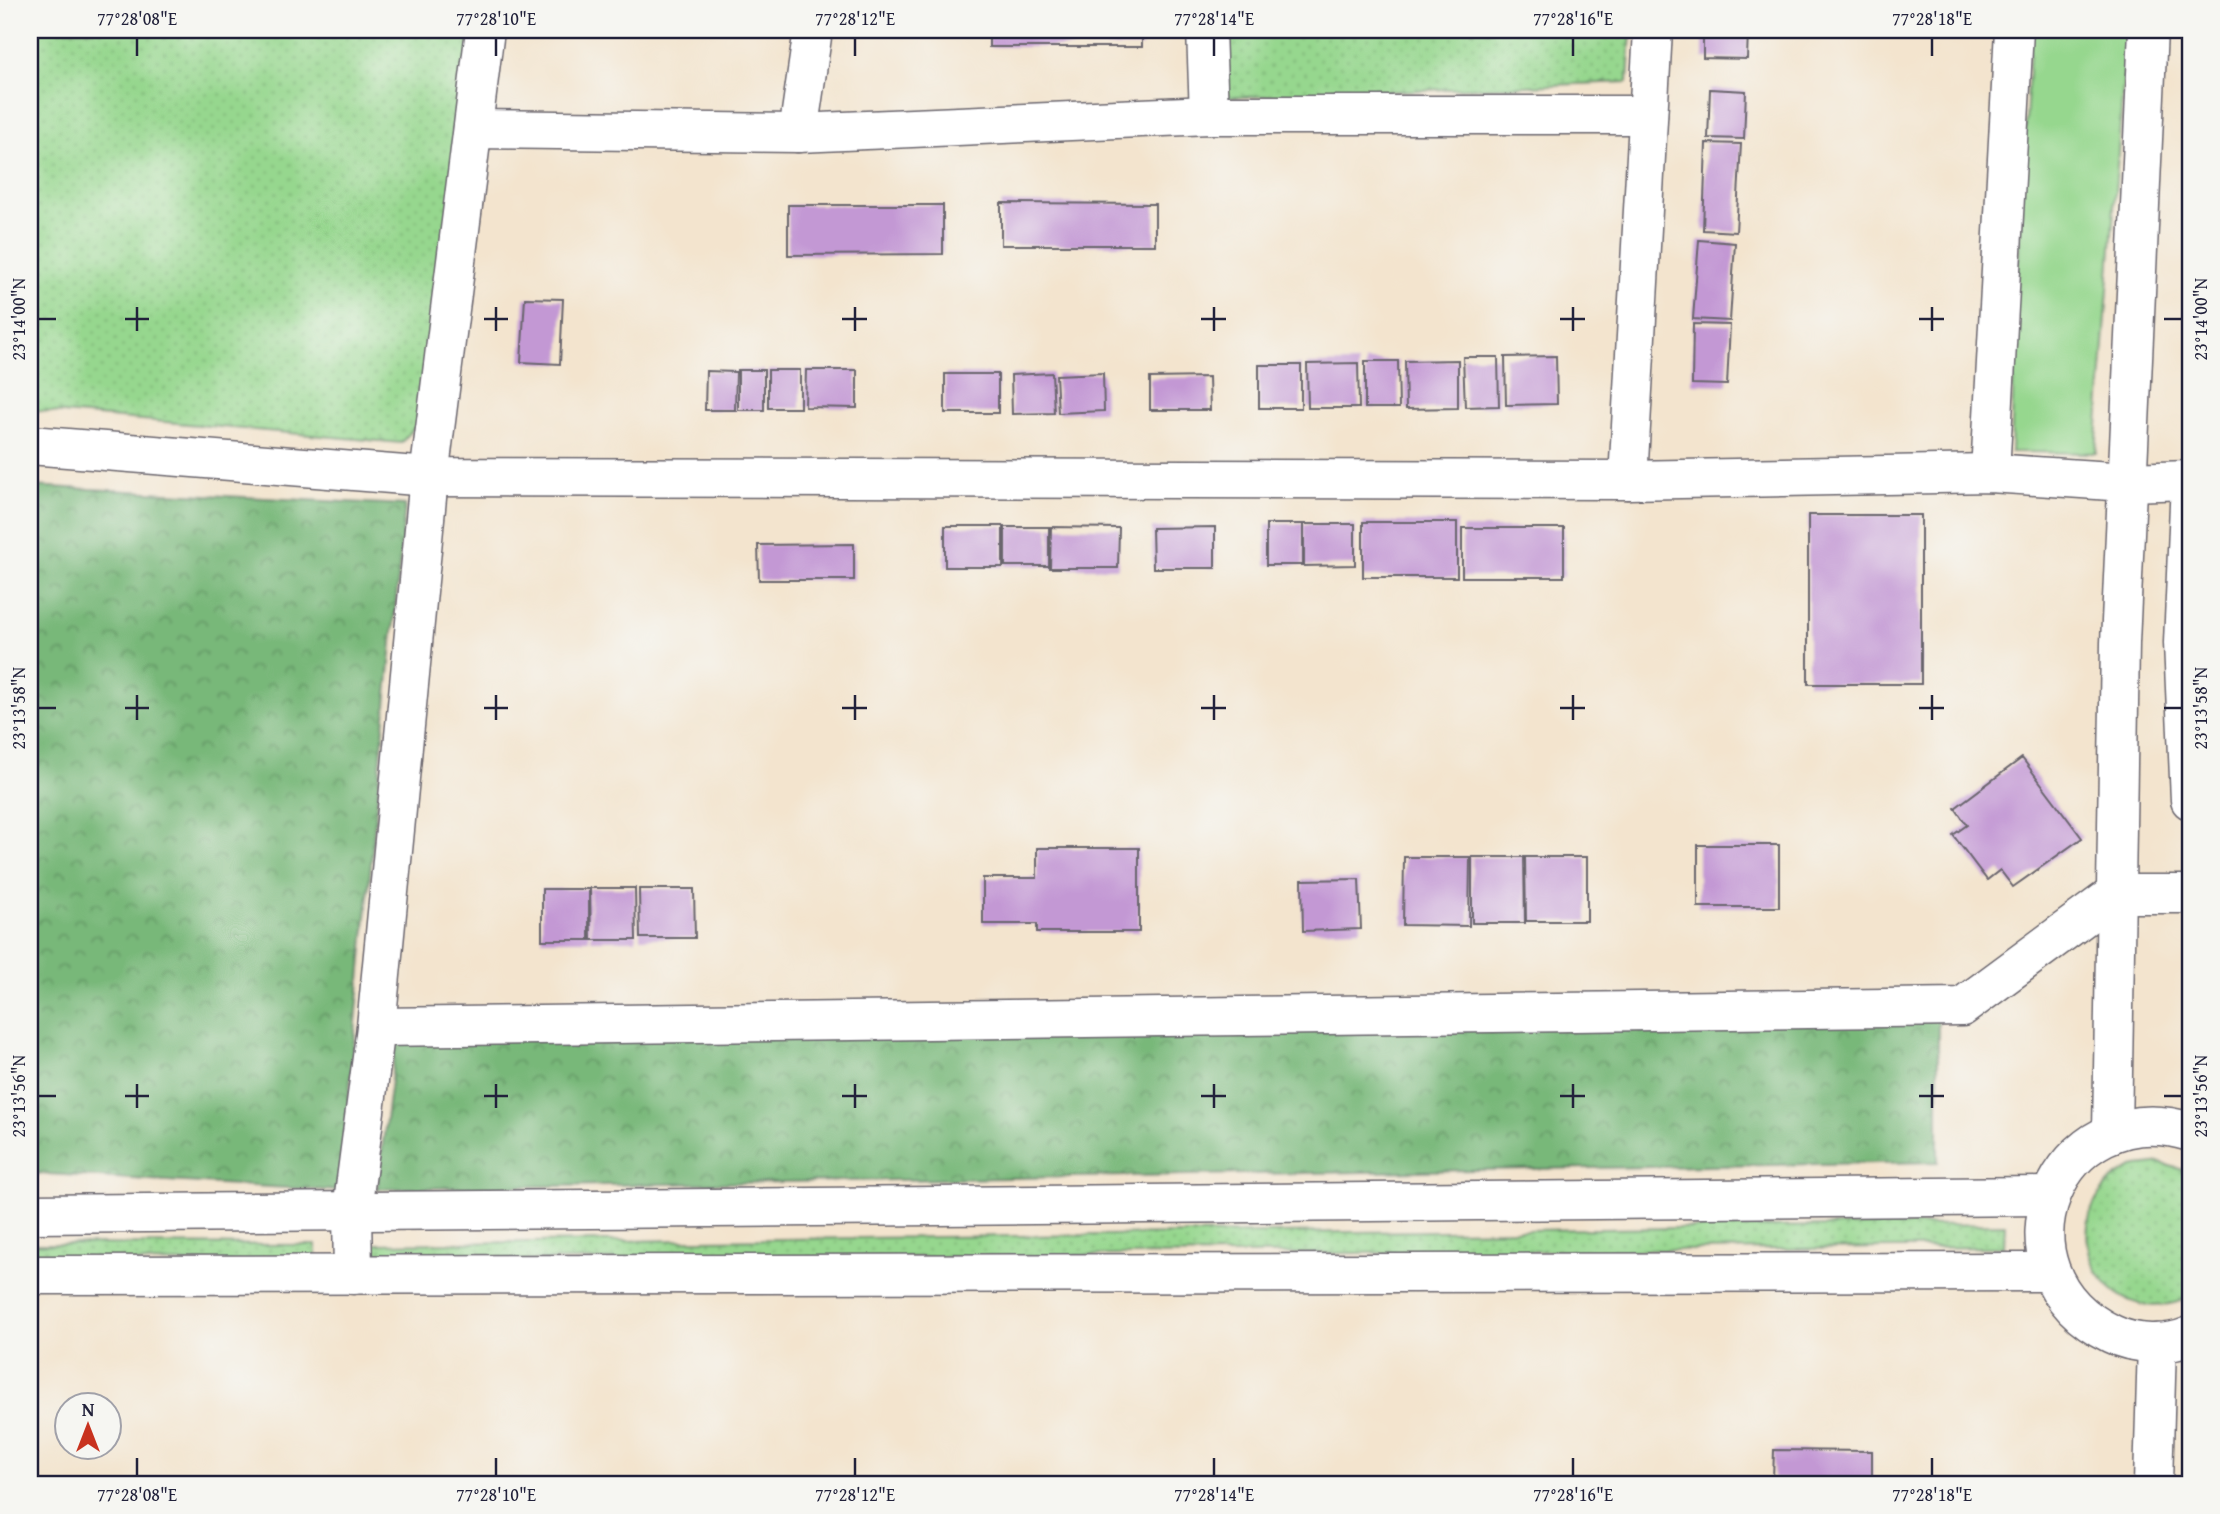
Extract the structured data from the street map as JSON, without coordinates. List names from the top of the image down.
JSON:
{
  "north": "top",
  "coordinates": [
    "77°28'08\"E",
    "77°28'10\"E",
    "77°28'12\"E",
    "77°28'14\"E",
    "77°28'16\"E",
    "77°28'18\"E",
    "23°14'00\"N",
    "23°13'58\"N",
    "23°13'56\"N"
  ]
}
